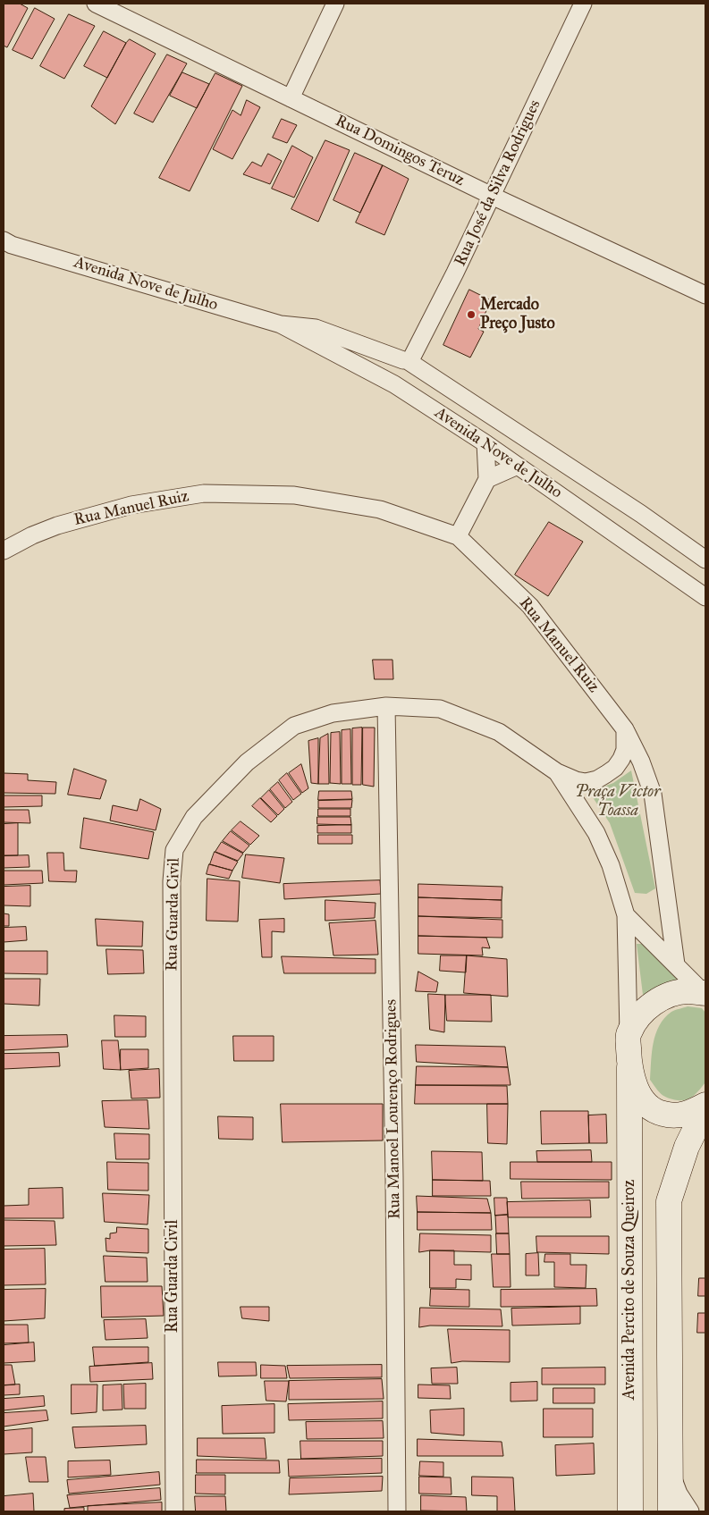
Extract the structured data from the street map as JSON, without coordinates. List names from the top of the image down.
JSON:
{
  "streets": {
    "main road": ["Avenida Percito de Souza Queiroz"],
    "street": [
      "Rua Domingos Teruz",
      "Rua José da Silva Rodrigues",
      "Avenida Nove de Julho",
      "Rua Manuel Ruiz",
      "Rua Guarda Civil",
      "Rua Manoel Lourenço Rodrigues"
    ]
  },
  "crossings": [
    ["Rua Domingos Teruz", "Rua José da Silva Rodrigues"],
    ["Rua José da Silva Rodrigues", "Avenida Nove de Julho"],
    ["Rua Manuel Ruiz", "Rua Guarda Civil"],
    ["Rua Guarda Civil", "Rua Manoel Lourenço Rodrigues"]
  ],
  "parks": ["Praça Victor Toassa"],
  "places": ["Mercado Preço Justo"]
}
